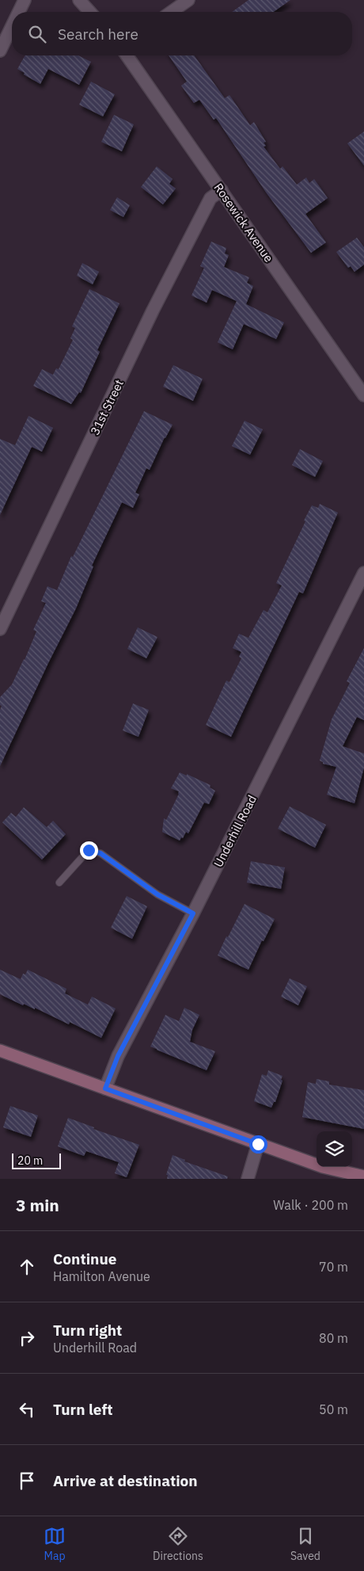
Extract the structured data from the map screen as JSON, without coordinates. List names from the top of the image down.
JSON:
{
  "streets": {
    "street": ["Rosewick Avenue", "31st Street", "Underhill Road"]
  },
  "crossings": [
    ["Rosewick Avenue", "31st Street"]
  ],
  "scale_bar": "20 m",
  "page": {
    "search": "Search here",
    "scale": "20 m",
    "heading": ["3 min", "Walk · 200 m"],
    "list": [
      ["Continue", "Hamilton Avenue", "70 m"],
      ["Turn right", "Underhill Road", "80 m"],
      ["Turn left", "50 m"],
      "Arrive at destination"
    ],
    "nav": ["Map", "Directions", "Saved"]
  }
}
